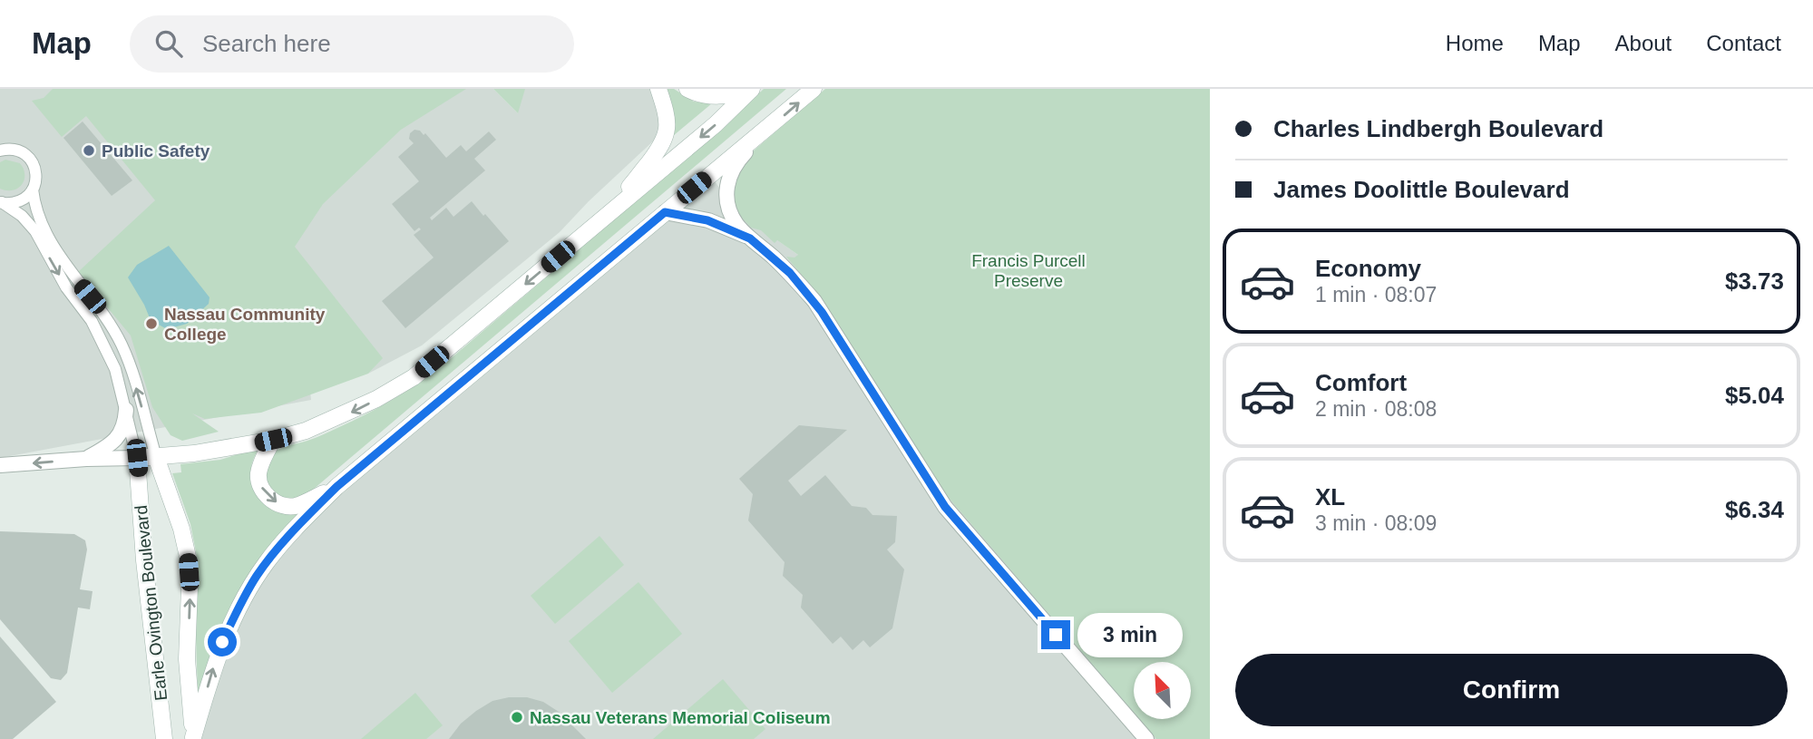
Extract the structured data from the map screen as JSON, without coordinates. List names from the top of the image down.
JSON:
{
  "streets": {
    "main road": ["Earle Ovington Boulevard"]
  },
  "parks": ["Francis Purcell Preserve"],
  "places": ["Public Safety", "Nassau Community College", "Nassau Veterans Memorial Coliseum"],
  "north": "top left",
  "page": {
    "header": "Map",
    "search": "Search here",
    "nav": [
      "Home",
      "Map",
      "About",
      "Contact"
    ],
    "banner": ["Charles Lindbergh Boulevard", "James Doolittle Boulevard"],
    "list": [
      {
        "name": "Economy",
        "note": "1 min · 08:07",
        "value": "$3.73"
      },
      {
        "name": "Comfort",
        "note": "2 min · 08:08",
        "value": "$5.04"
      },
      {
        "name": "XL",
        "note": "3 min · 08:09",
        "value": "$6.34"
      }
    ],
    "bubble": "3 min",
    "buttons": "Confirm"
  }
}
